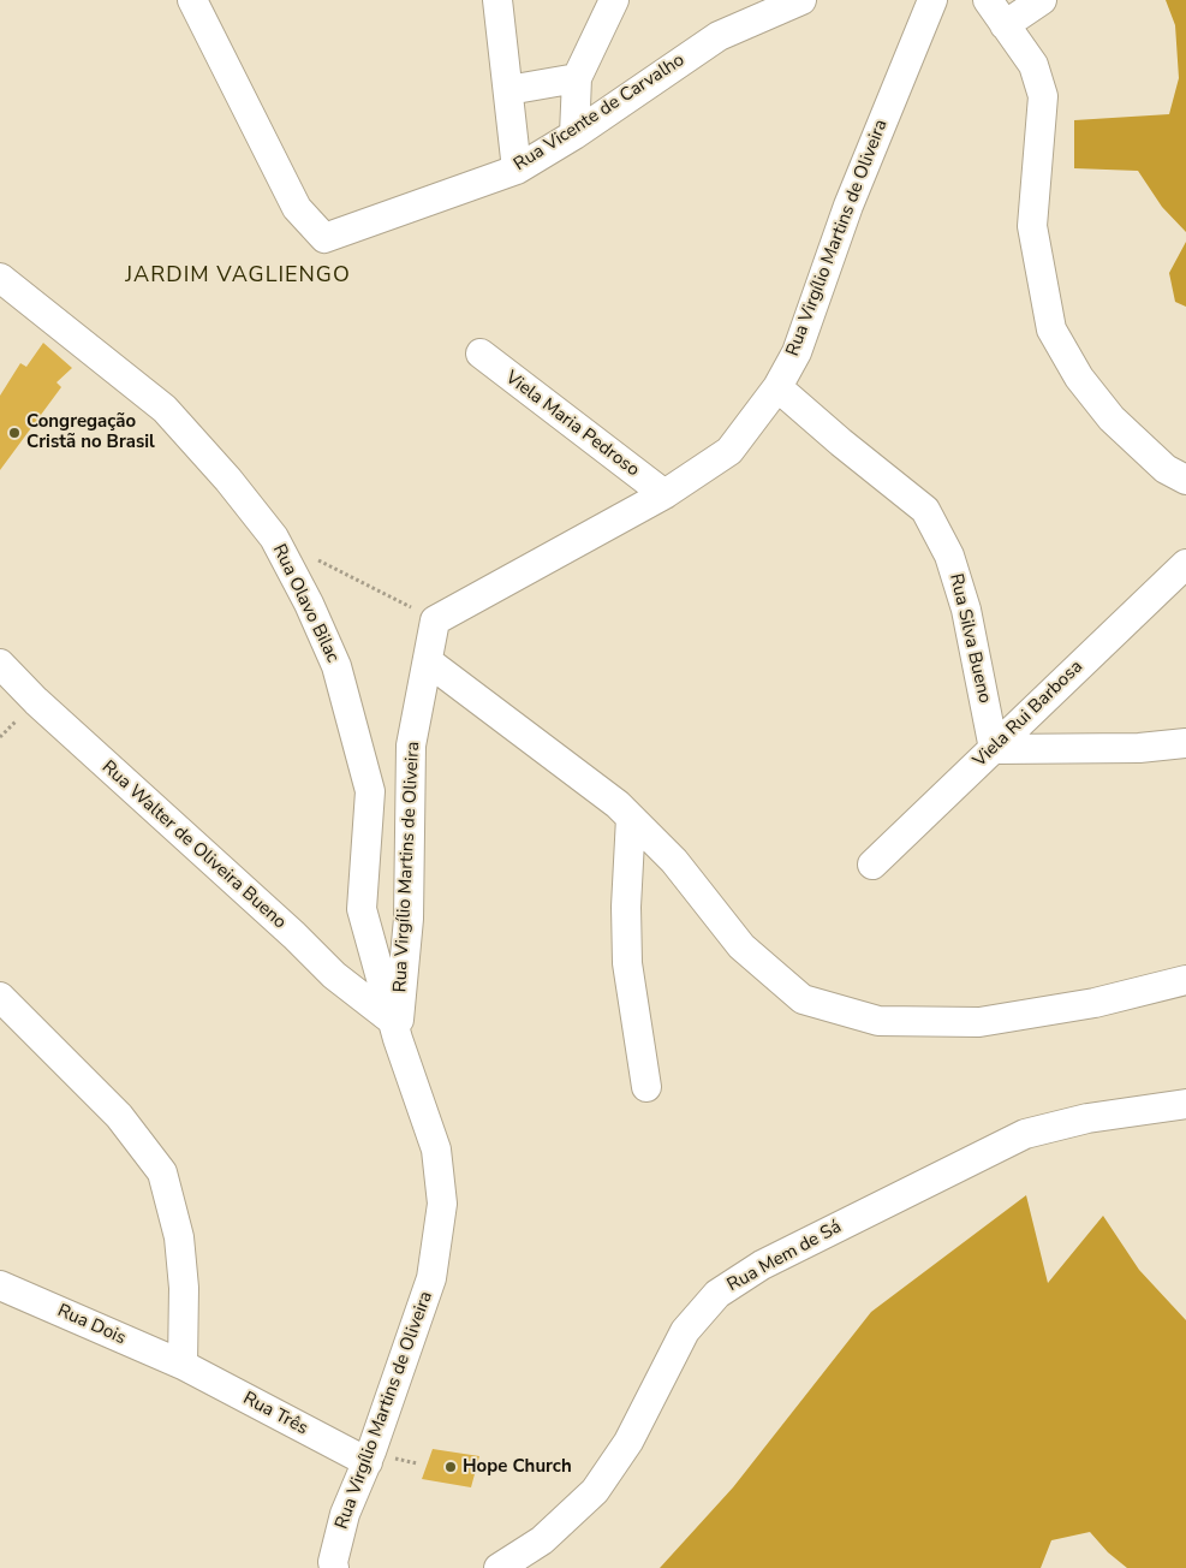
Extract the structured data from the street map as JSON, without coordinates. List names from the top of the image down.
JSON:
{
  "streets": {
    "street": [
      "Rua Vicente de Carvalho",
      "Rua Virgílio Martins de Oliveira",
      "Viela Maria Pedroso",
      "Rua Olavo Bilac",
      "Rua Silva Bueno",
      "Viela Rui Barbosa",
      "Rua Walter de Oliveira Bueno",
      "Rua Mem de Sá",
      "Rua Dois",
      "Rua Três"
    ]
  },
  "crossings": [
    ["Rua Virgílio Martins de Oliveira", "Viela Maria Pedroso"],
    ["Rua Virgílio Martins de Oliveira", "Rua Olavo Bilac"],
    ["Rua Virgílio Martins de Oliveira", "Rua Silva Bueno"],
    ["Rua Virgílio Martins de Oliveira", "Rua Walter de Oliveira Bueno"],
    ["Rua Virgílio Martins de Oliveira", "Rua Três"],
    ["Rua Olavo Bilac", "Rua Walter de Oliveira Bueno"],
    ["Rua Silva Bueno", "Viela Rui Barbosa"],
    ["Rua Dois", "Rua Três"]
  ],
  "districts": ["JARDIM VAGLIENGO"],
  "places": ["Congregação Cristã no Brasil", "Hope Church"]
}
